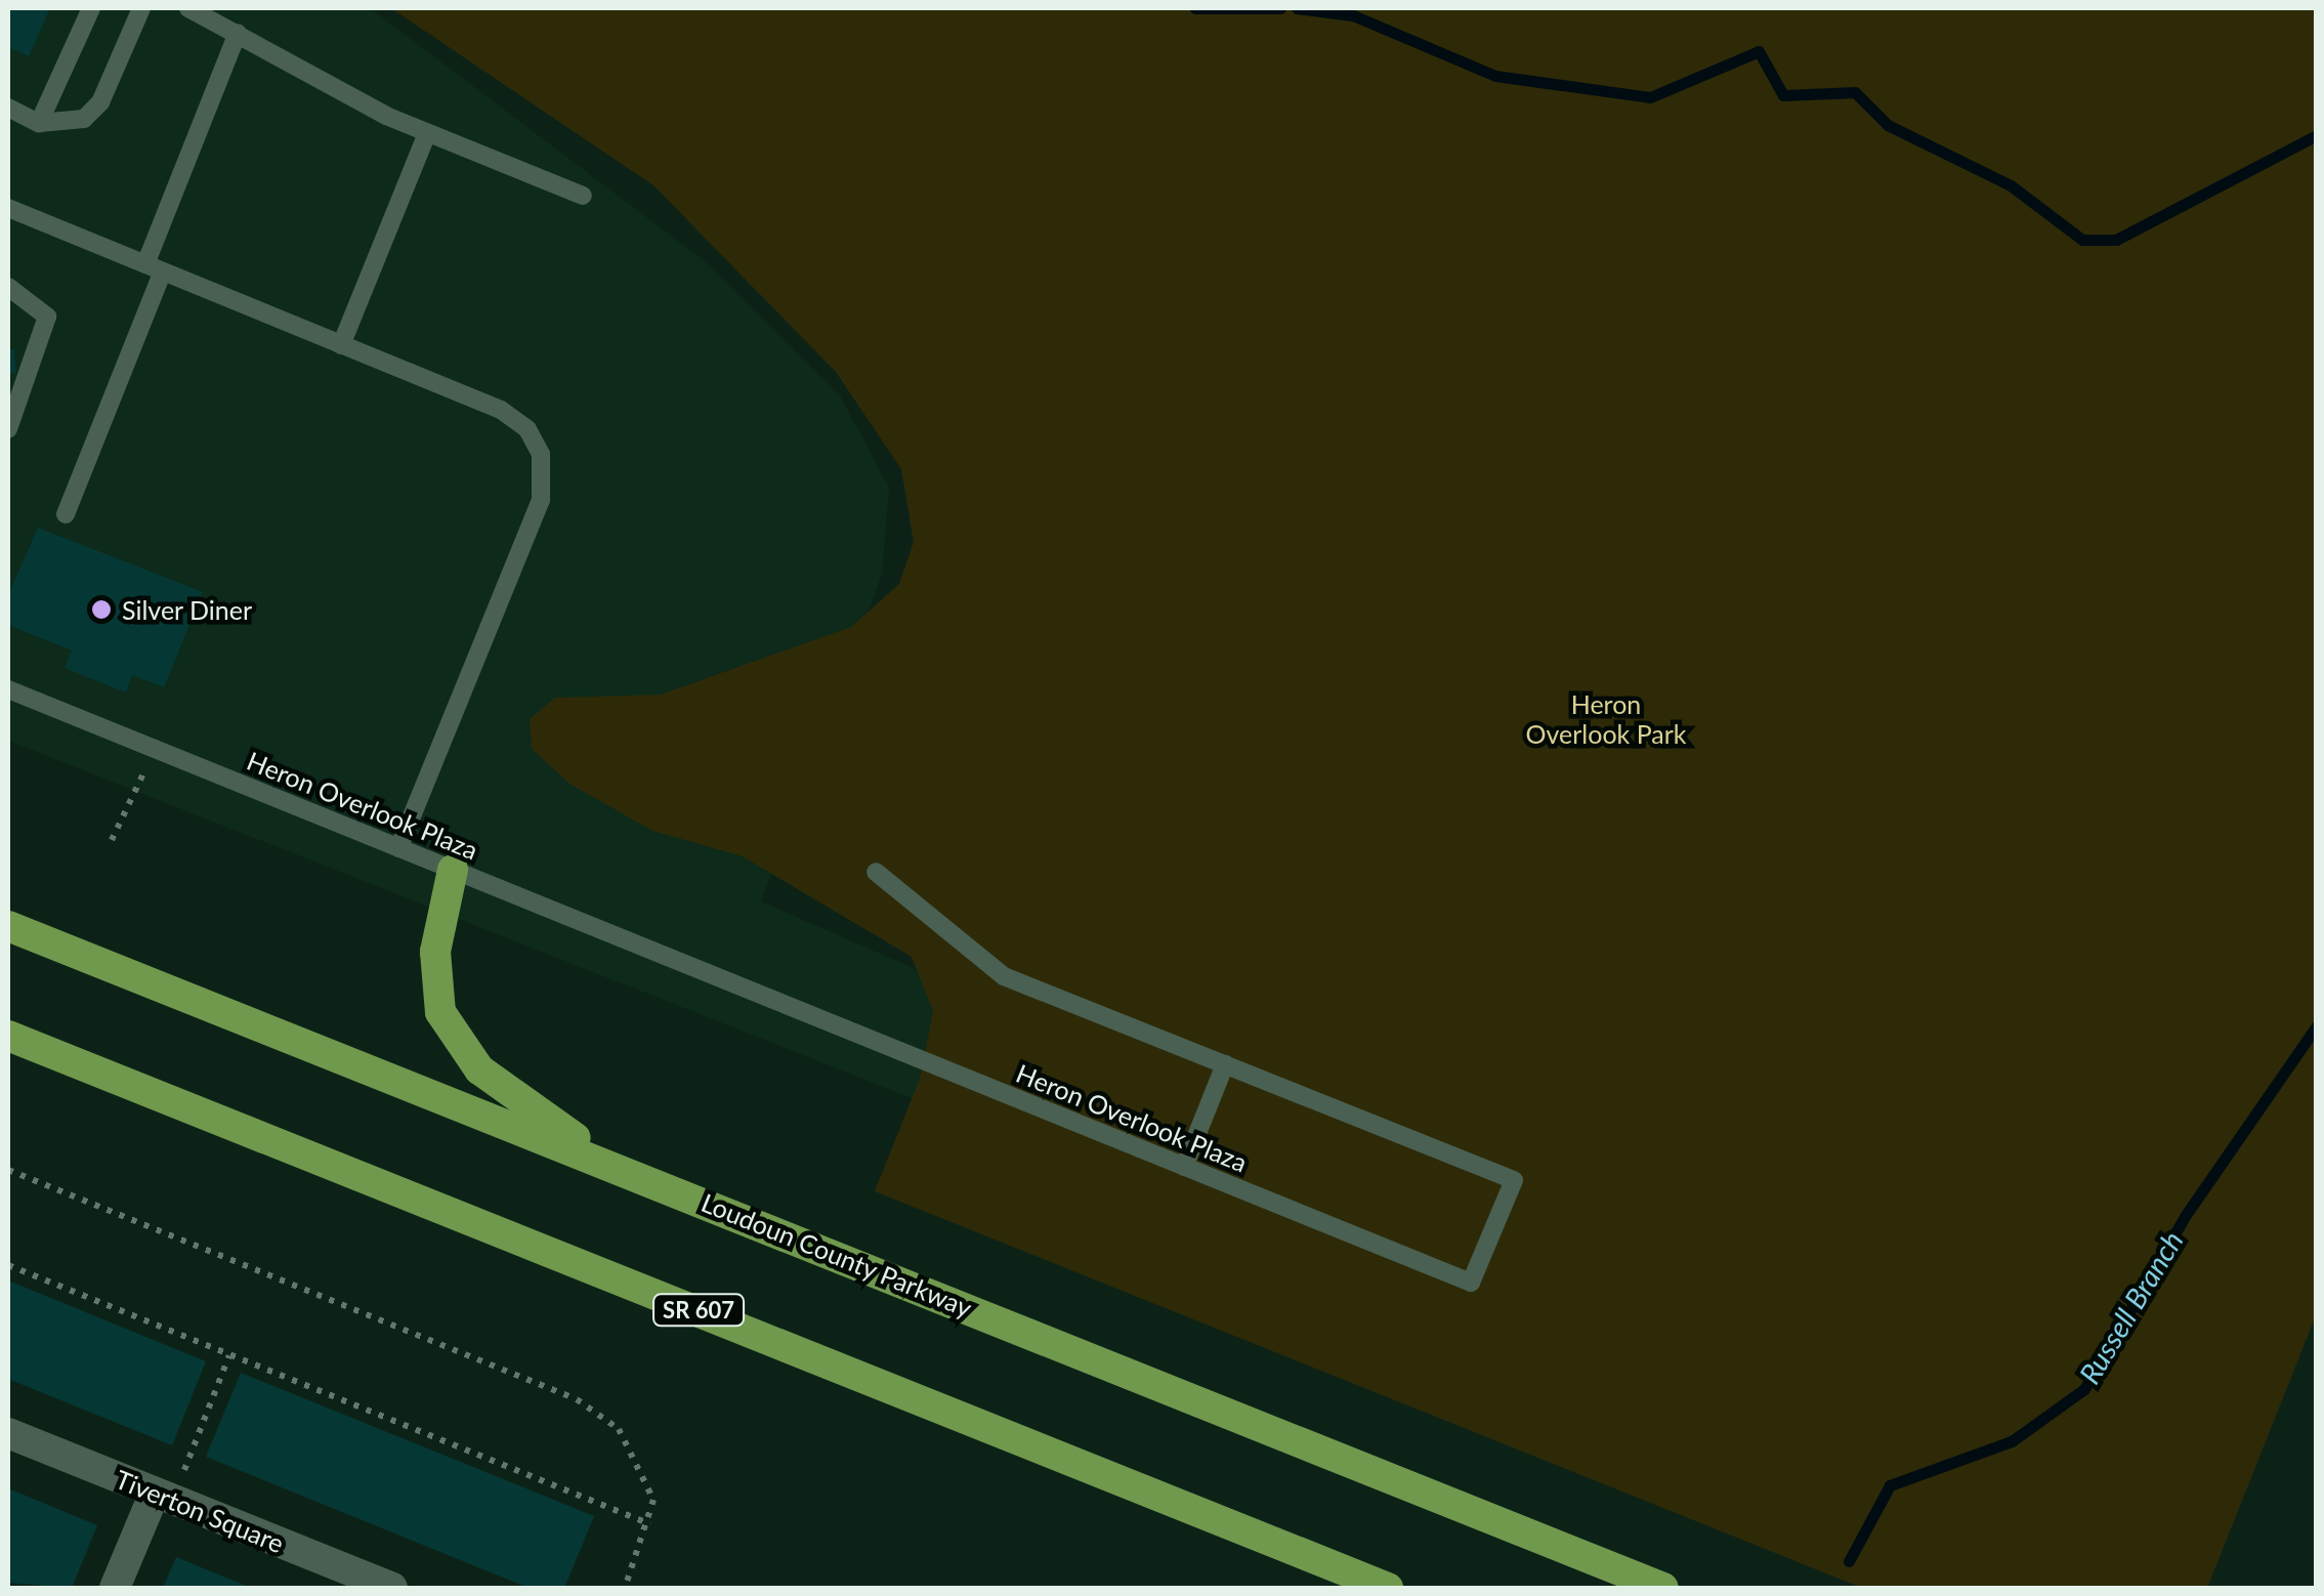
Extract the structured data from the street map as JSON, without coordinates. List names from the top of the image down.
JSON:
{
  "streets": {
    "main road": ["Loudoun County Parkway", "SR 607"],
    "street": ["Tiverton Square"],
    "lane": ["Heron Overlook Plaza"]
  },
  "water": ["Russell Branch"],
  "parks": ["Heron Overlook Park"],
  "places": ["Silver Diner"]
}
